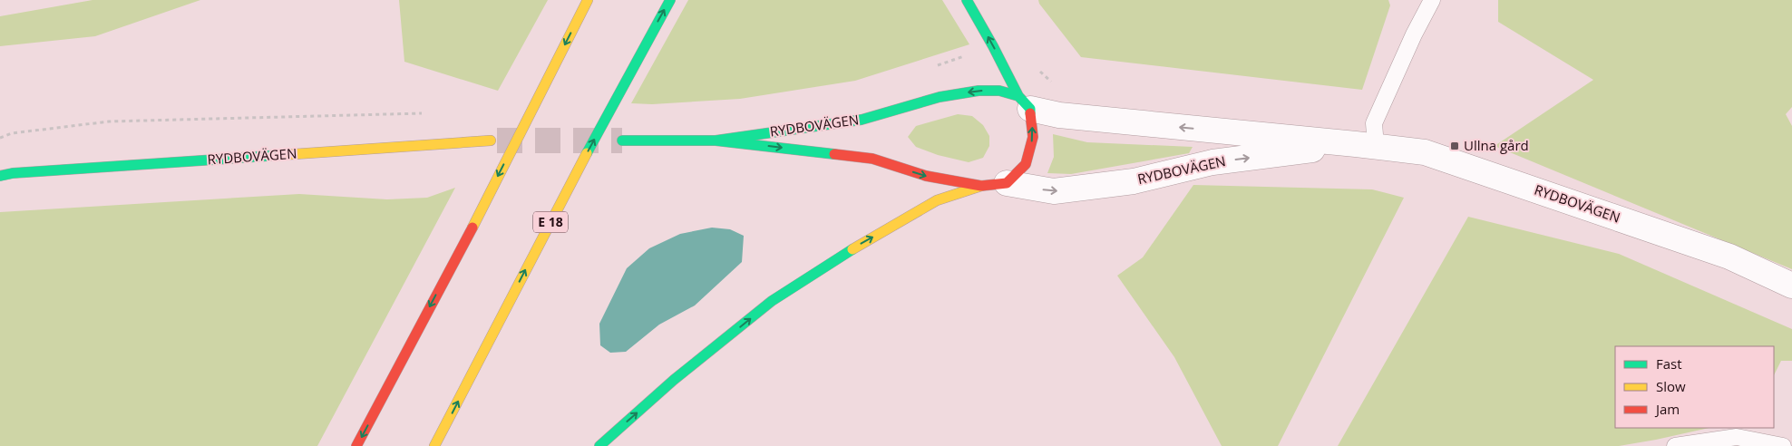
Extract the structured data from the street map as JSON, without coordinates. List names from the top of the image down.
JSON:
{
  "streets": {
    "main road": ["RYDBOVÄGEN", "E 18"]
  },
  "places": {
    "transit": ["Ullna gård"]
  },
  "legend": ["Fast", "Slow", "Jam"]
}
